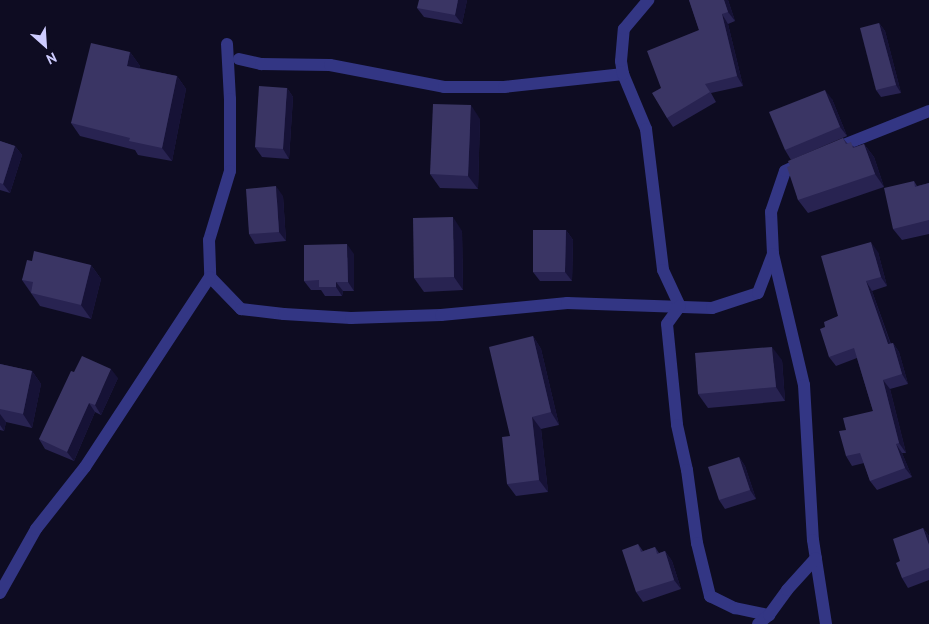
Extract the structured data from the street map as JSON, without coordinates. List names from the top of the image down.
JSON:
{
  "north": "bottom right"
}
